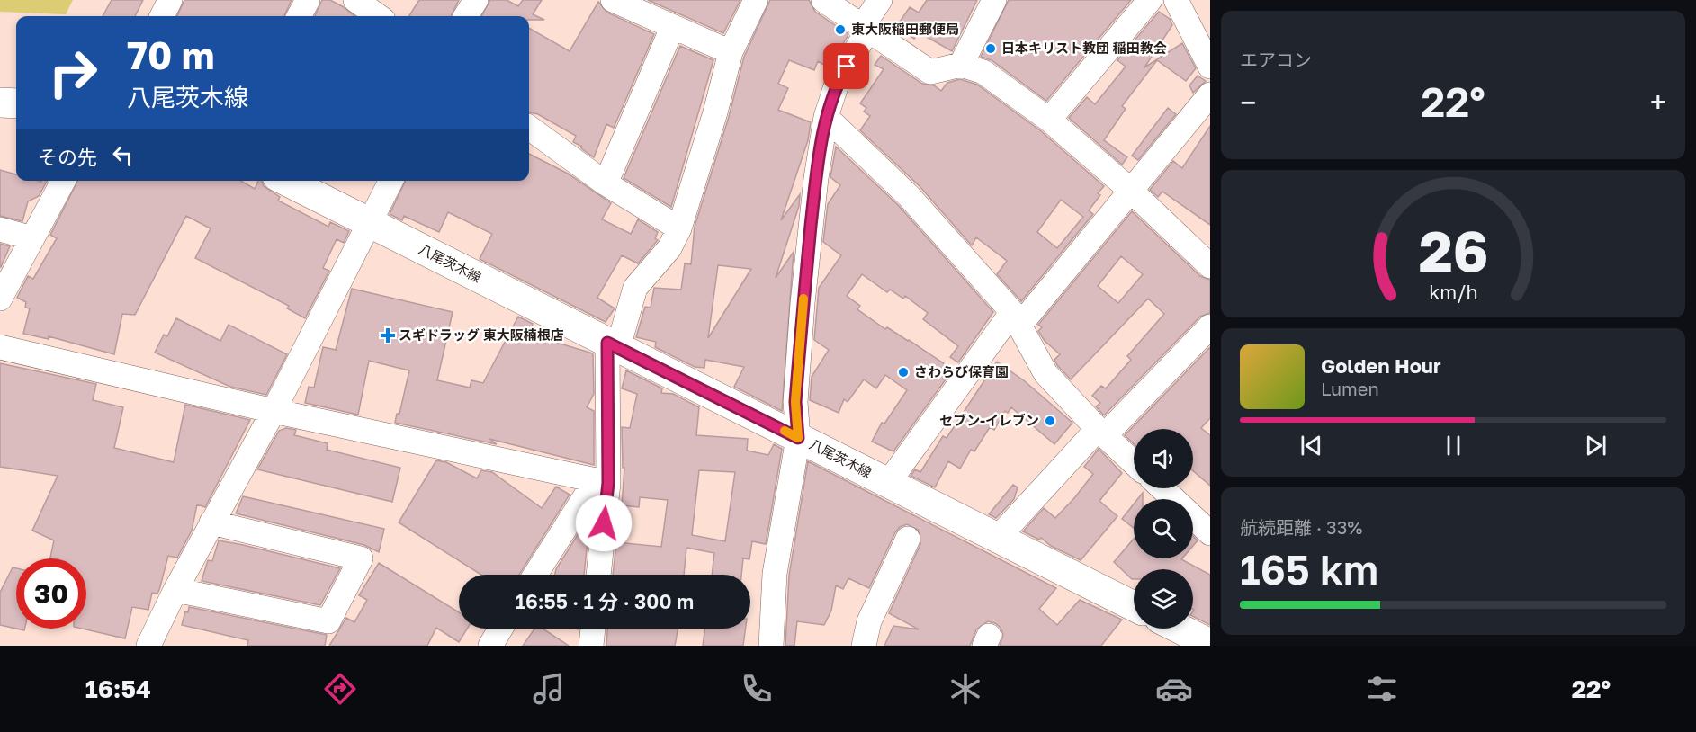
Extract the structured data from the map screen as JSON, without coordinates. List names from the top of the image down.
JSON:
{
  "streets": {
    "main road": ["八尾茨木線"]
  },
  "places": {
    "other": [
      "東大阪稲田郵便局",
      "日本キリスト教団 稲田教会",
      "さわらび保育園",
      "セブン-イレブン"
    ],
    "health": ["スギドラッグ 東大阪楠根店"]
  },
  "page": {
    "tile": [
      "エアコン",
      ["航続距離 · 33%", "165 km"]
    ],
    "turn": ["70 m", "八尾茨木線"],
    "heat": ["−", "22°", "+"],
    "then": "その先",
    "song": ["Golden Hour", "Lumen"],
    "limit": "30",
    "trip": "16:55 · 1 分 · 300 m",
    "tabs": ["16:54", "22°"],
    "gauge": ["26", "km/h"]
  }
}
